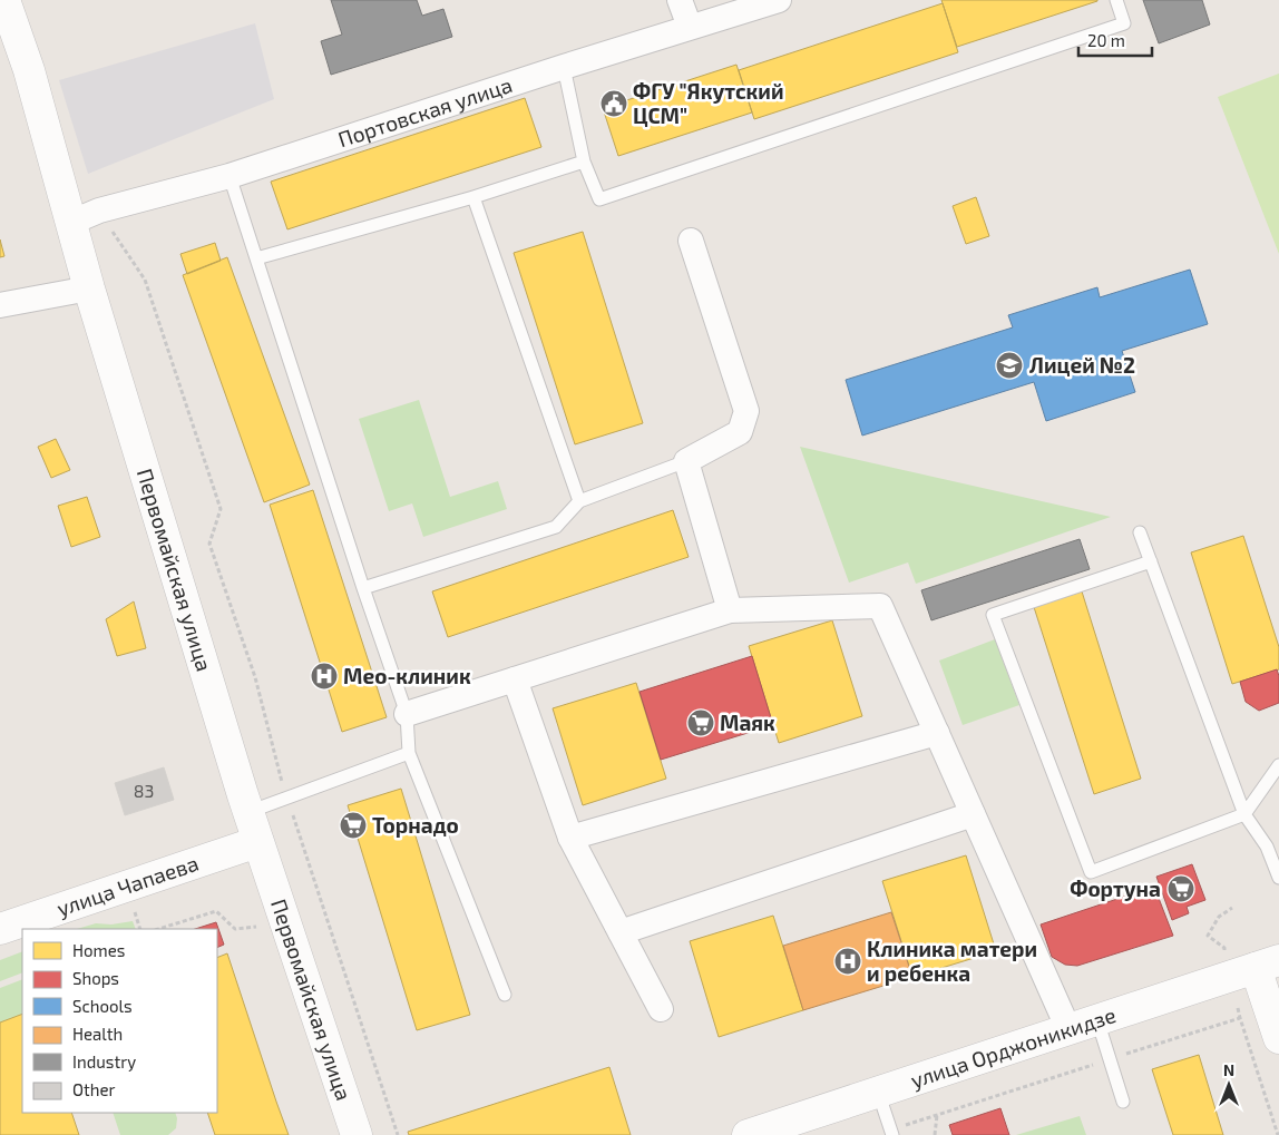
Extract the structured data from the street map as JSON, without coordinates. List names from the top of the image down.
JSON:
{
  "streets": {
    "main road": ["Первомайская улица", "улица Чапаева", "улица Орджоникидзе"],
    "street": ["Портовская улица"]
  },
  "crossings": [
    ["Портовская улица", "Первомайская улица"],
    ["Первомайская улица", "улица Чапаева"]
  ],
  "places": {
    "public building": ["ФГУ \"Якутский ЦСМ\""],
    "school or university": ["Лицей №2"],
    "hospital": ["Мео-клиник", "Клиника матери и ребенка"],
    "supermarket": ["Маяк", "Торнадо", "Фортуна"]
  },
  "house_numbers": ["83"],
  "legend": [
    "Homes",
    "Shops",
    "Schools",
    "Health",
    "Industry",
    "Other"
  ],
  "scale_bar": "20 m",
  "north": "top"
}
